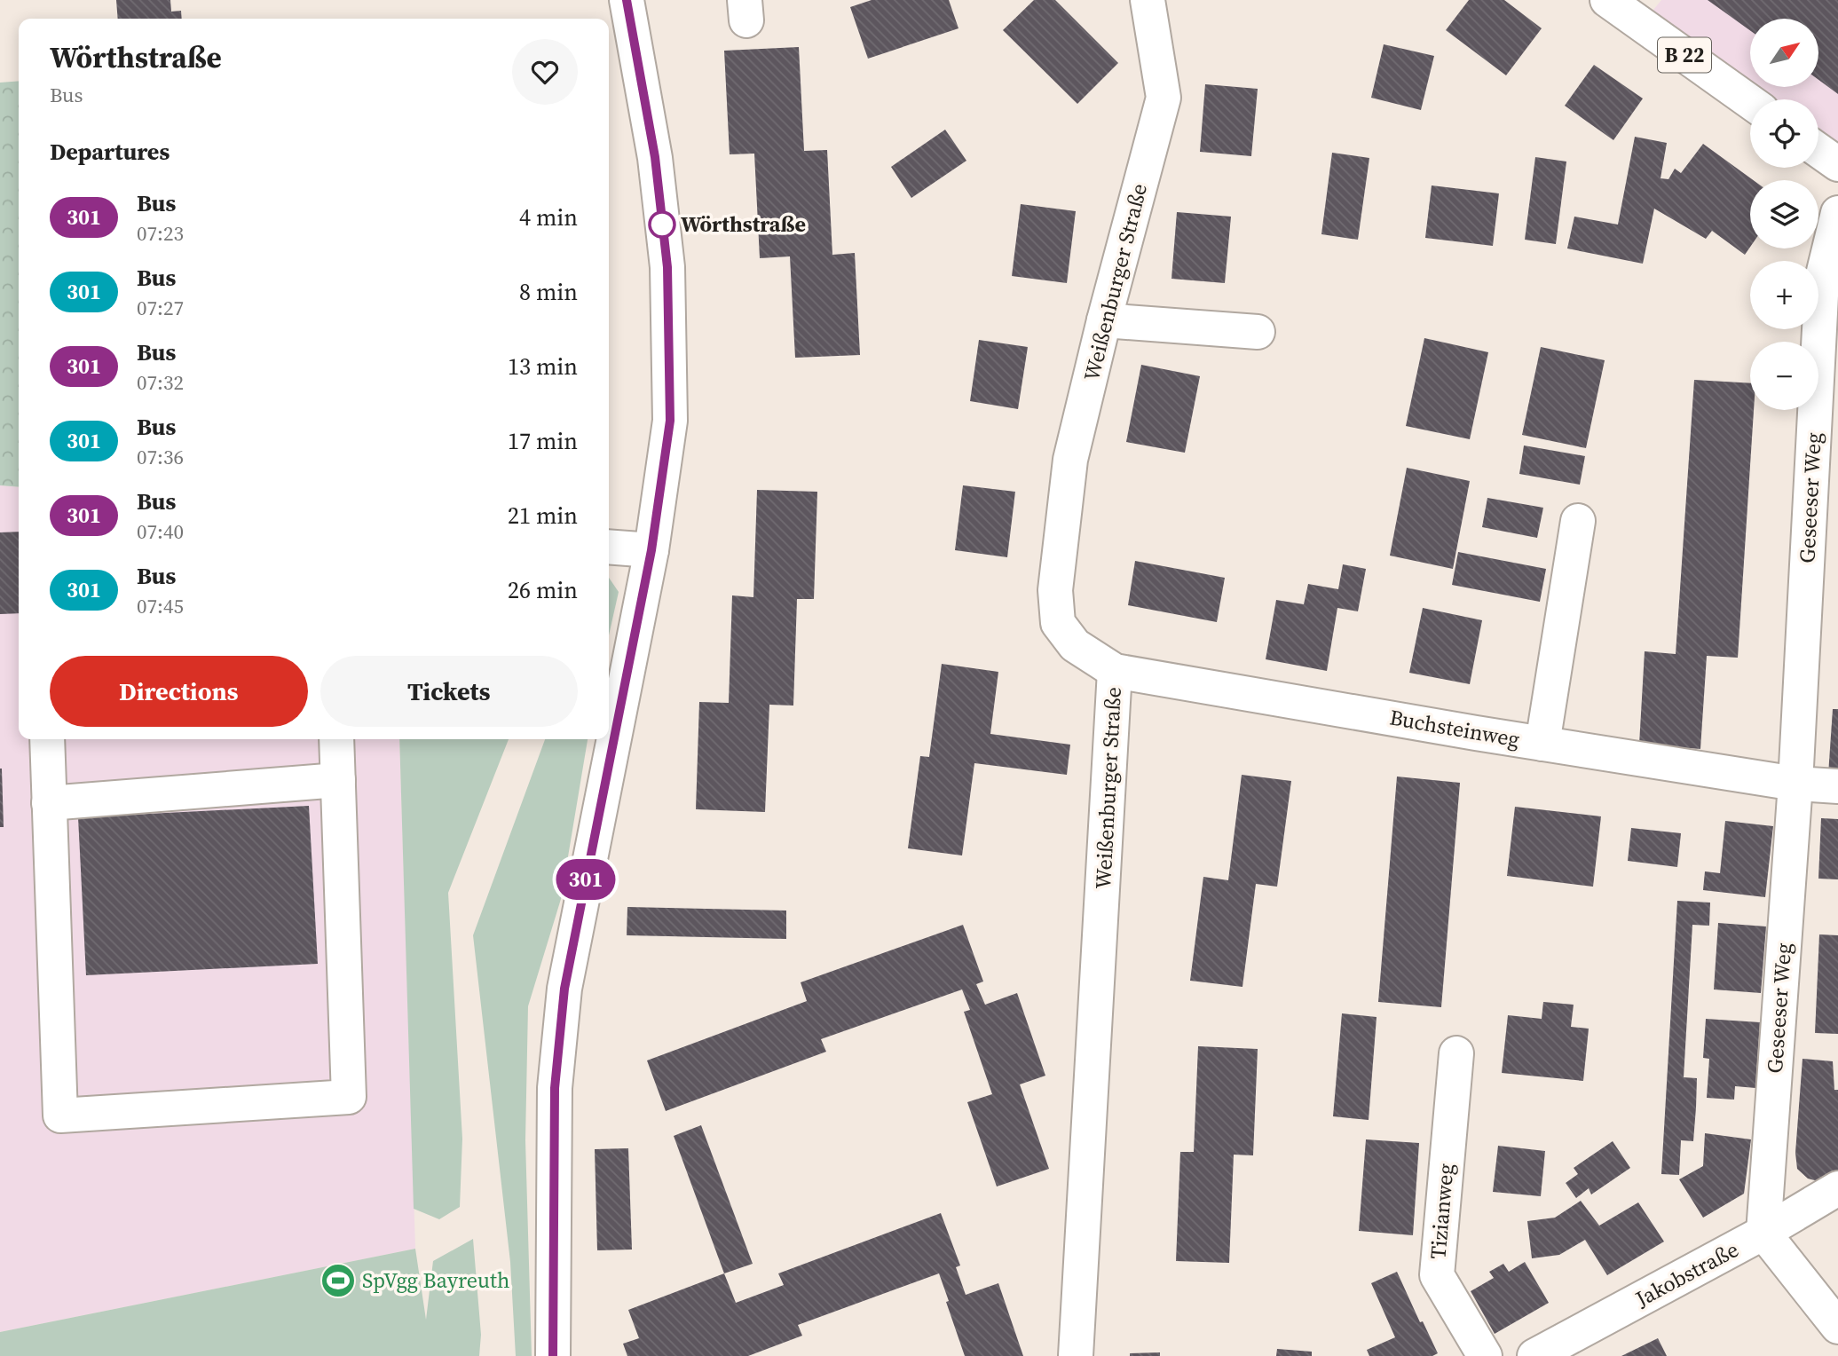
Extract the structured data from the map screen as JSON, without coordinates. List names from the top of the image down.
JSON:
{
  "streets": {
    "street": [
      "B 22",
      "Weißenburger Straße",
      "Geseeser Weg",
      "Buchsteinweg",
      "Tizianweg",
      "Jakobstraße"
    ]
  },
  "crossings": [
    ["Weißenburger Straße", "Buchsteinweg"],
    ["Geseeser Weg", "Buchsteinweg"],
    ["Geseeser Weg", "Jakobstraße"]
  ],
  "places": {
    "other": ["Wörthstraße"],
    "sports": ["SpVgg Bayreuth"]
  },
  "lines": ["bus line 301"],
  "north": "top right",
  "page": {
    "on_map": "301",
    "map_buttons": ["+", "−"],
    "heading": [
      ["Wörthstraße", "Bus"],
      "Departures"
    ],
    "list": [
      {
        "mark": "301",
        "name": "Bus",
        "note": "07:23",
        "value": "4 min"
      },
      {
        "mark": "301",
        "name": "Bus",
        "note": "07:27",
        "value": "8 min"
      },
      {
        "mark": "301",
        "name": "Bus",
        "note": "07:32",
        "value": "13 min"
      },
      {
        "mark": "301",
        "name": "Bus",
        "note": "07:36",
        "value": "17 min"
      },
      {
        "mark": "301",
        "name": "Bus",
        "note": "07:40",
        "value": "21 min"
      },
      {
        "mark": "301",
        "name": "Bus",
        "note": "07:45",
        "value": "26 min"
      }
    ],
    "buttons": ["Directions", "Tickets"]
  }
}
